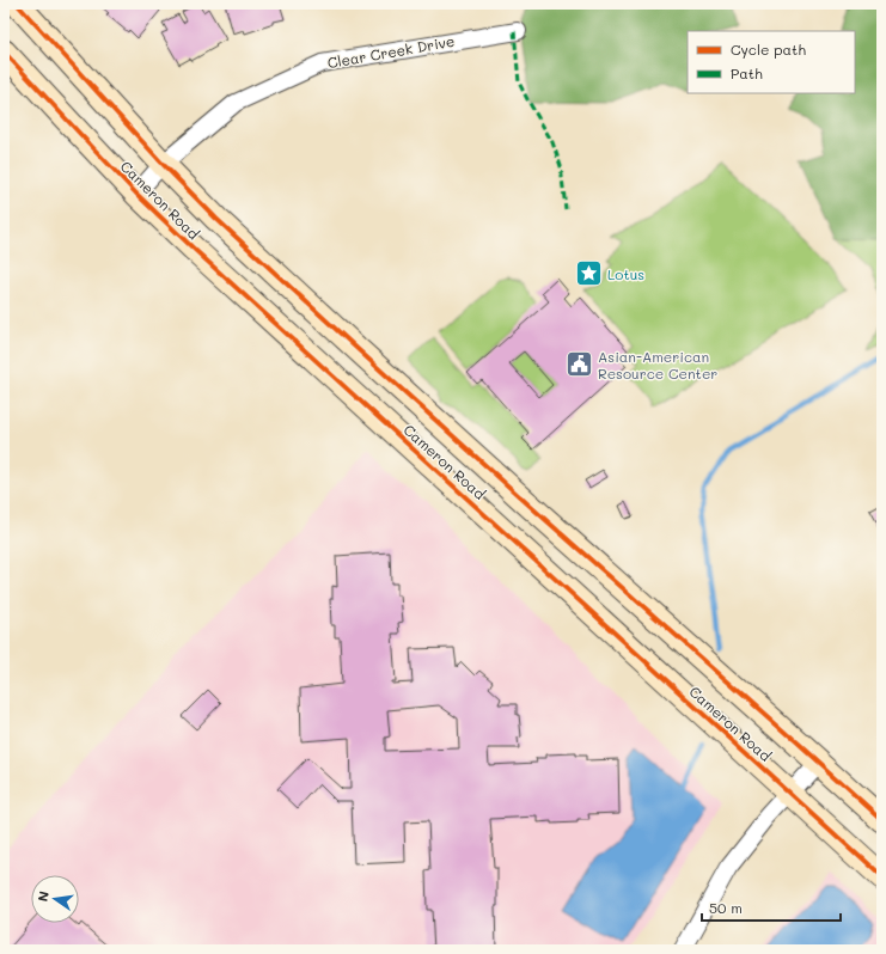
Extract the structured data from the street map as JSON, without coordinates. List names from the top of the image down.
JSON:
{
  "streets": {
    "main road": ["Cameron Road"],
    "street": ["Clear Creek Drive"]
  },
  "crossings": [
    ["Clear Creek Drive", "Cameron Road"]
  ],
  "places": {
    "place": ["Lotus"],
    "public building": ["Asian-American Resource Center"]
  },
  "legend": ["Cycle path", "Path"],
  "scale_bar": "50 m",
  "north": "left"
}
